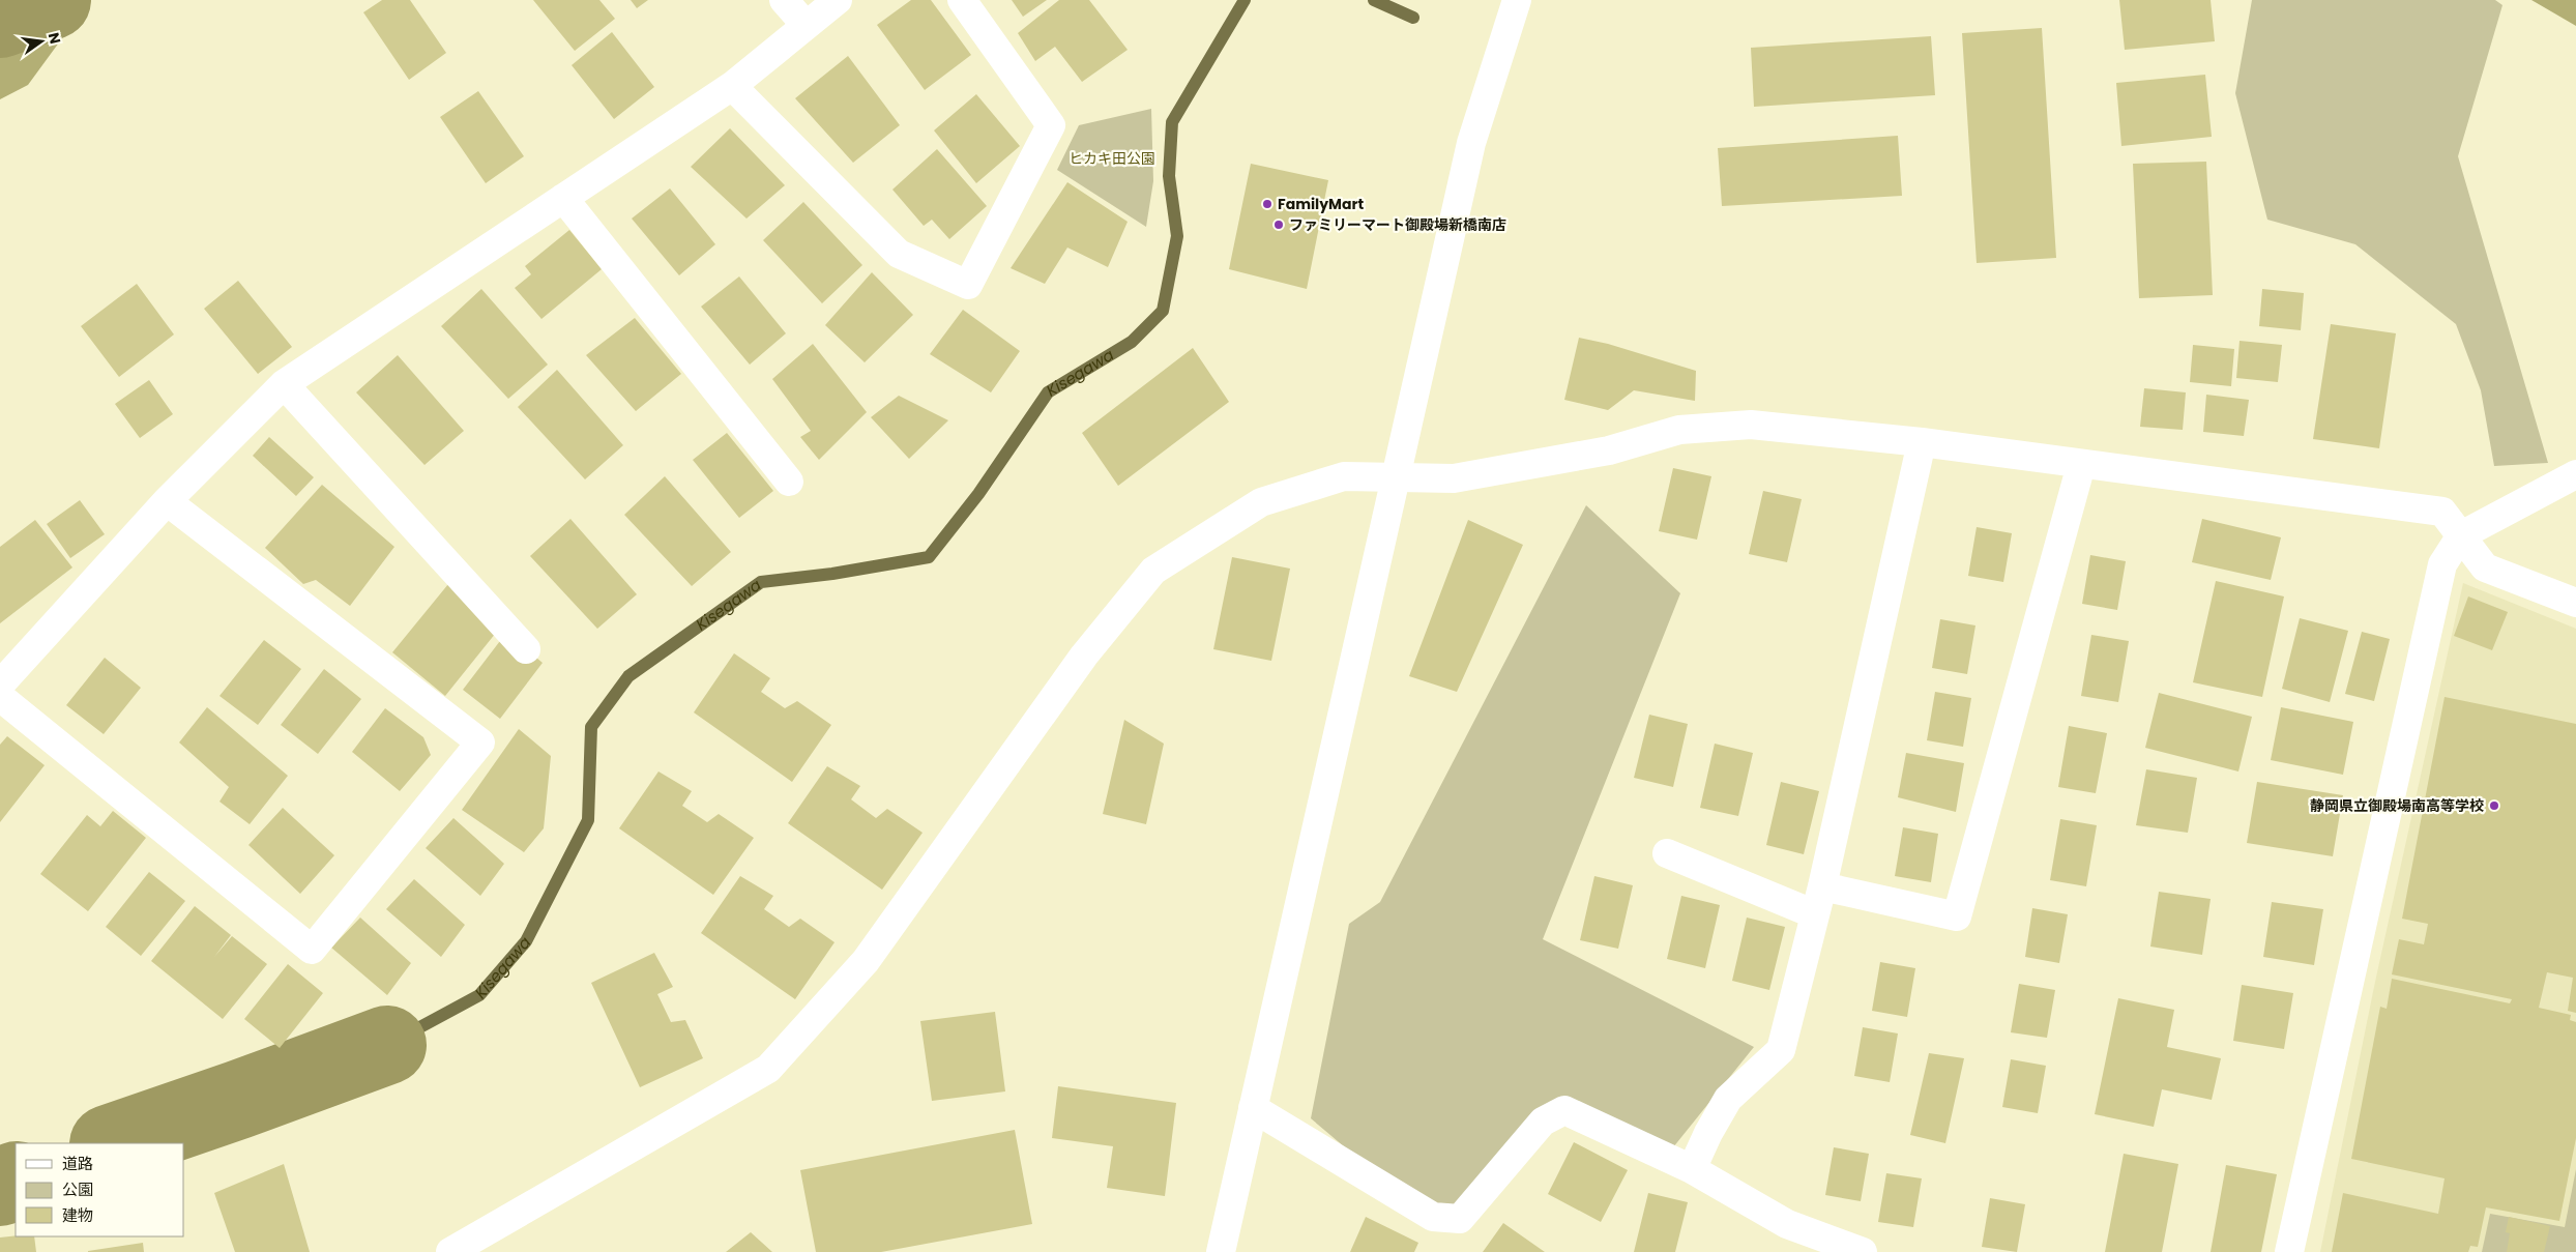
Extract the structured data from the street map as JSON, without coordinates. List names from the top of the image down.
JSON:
{
  "water": ["Kisegawa"],
  "parks": ["ヒカキ田公園"],
  "places": ["FamilyMart", "ファミリーマート御殿場新橋南店", "静岡県立御殿場南高等学校"],
  "legend": ["道路", "公園", "建物"],
  "north": "right"
}
